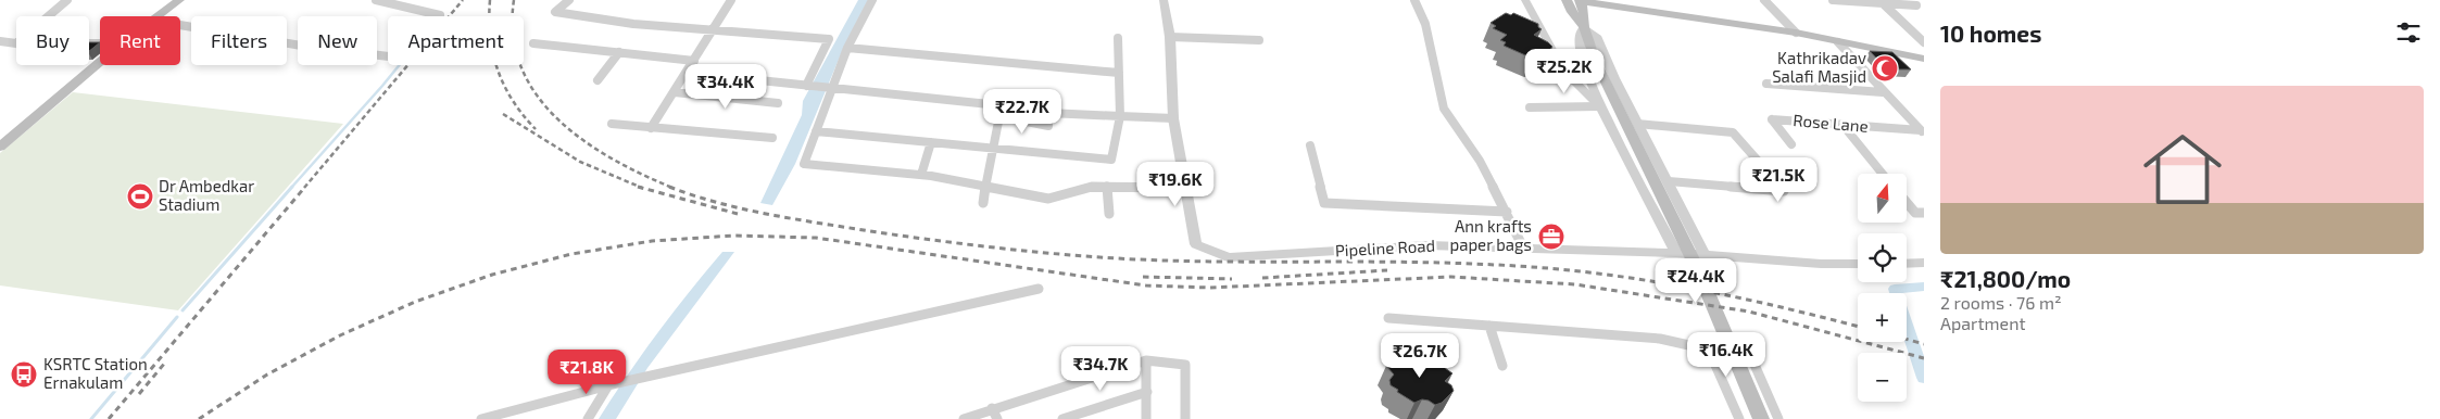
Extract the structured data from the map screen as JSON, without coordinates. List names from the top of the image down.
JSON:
{
  "streets": {
    "street": ["Rose Lane", "Pipeline Road"]
  },
  "places": {
    "mosque": ["Kathrikadav Salafi Masjid"],
    "sports": ["Dr Ambedkar Stadium"],
    "office": ["Ann krafts paper bags"],
    "bus stop": ["KSRTC Station Ernakulam"]
  },
  "north": "top",
  "page": {
    "heading": "10 homes",
    "chip": [
      "Buy",
      "Rent",
      "Filters",
      "New",
      "Apartment"
    ],
    "price": [
      "₹25.2K",
      "₹34.4K",
      "₹22.7K",
      "₹21.5K",
      "₹19.6K",
      "₹24.4K",
      "₹16.4K",
      "₹26.7K",
      "₹34.7K",
      "₹21.8K"
    ],
    "list": [
      {
        "name": "₹21,800/mo",
        "note": "2 rooms · 76 m² · Apartment"
      }
    ],
    "map_buttons": ["+", "−"]
  }
}
